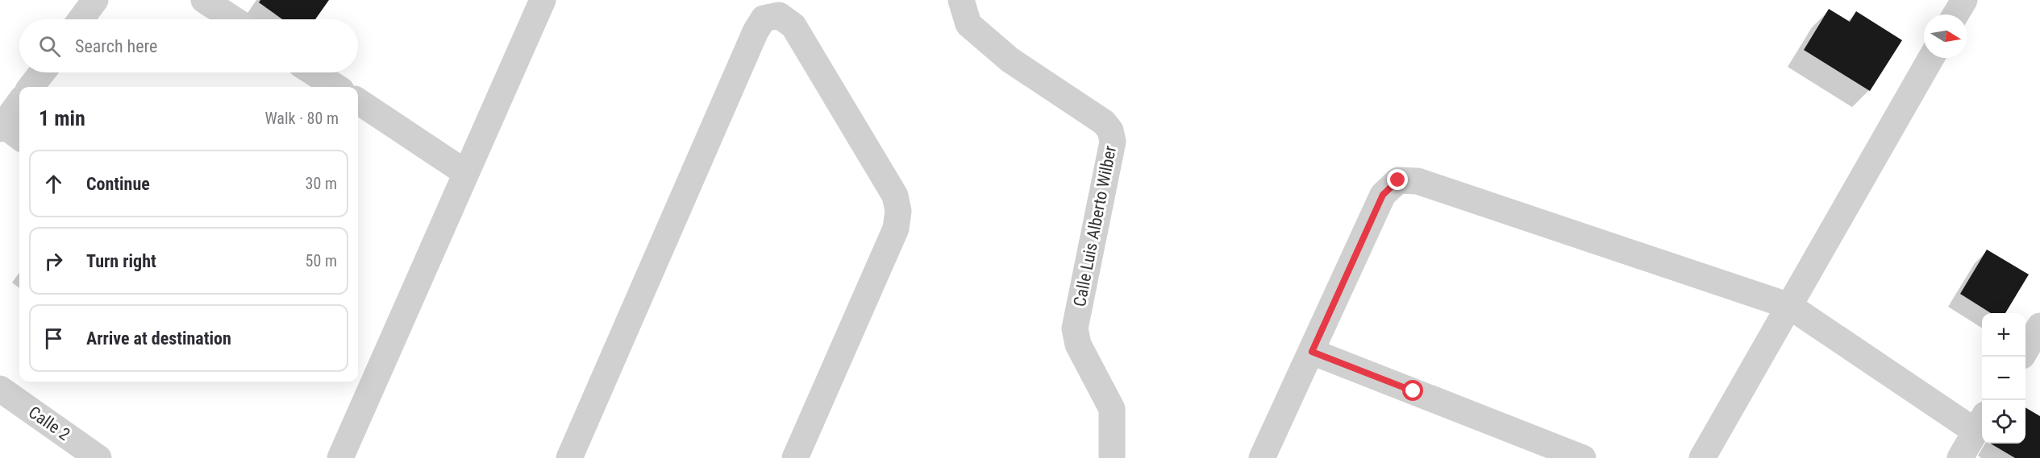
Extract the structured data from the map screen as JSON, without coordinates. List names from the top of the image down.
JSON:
{
  "streets": {
    "street": ["Calle Luis Alberto Wilber", "Calle 2"]
  },
  "north": "right",
  "page": {
    "search": "Search here",
    "heading": ["1 min", "Walk · 80 m"],
    "list": [
      ["Continue", "30 m"],
      ["Turn right", "50 m"],
      "Arrive at destination"
    ],
    "map_buttons": ["+", "−"]
  }
}
